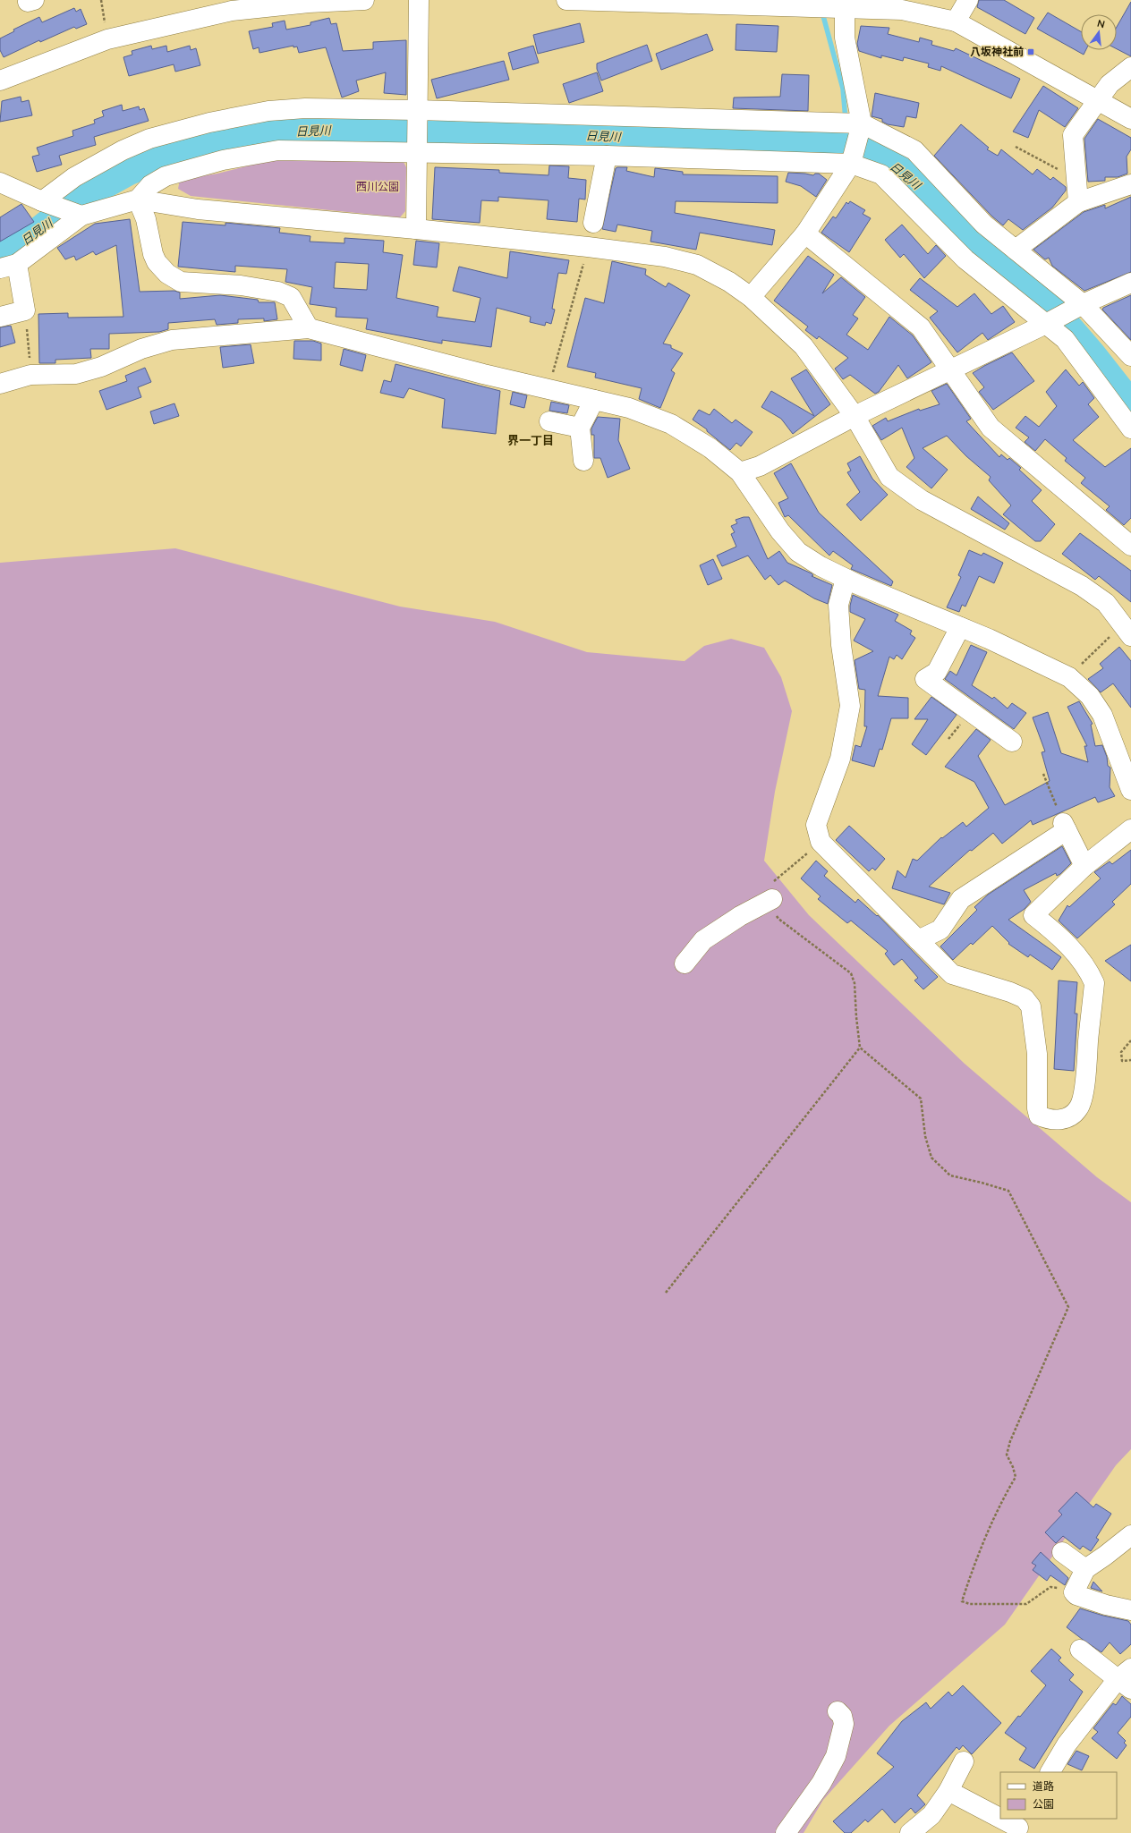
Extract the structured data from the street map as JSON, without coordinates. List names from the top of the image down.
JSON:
{
  "districts": ["界一丁目"],
  "water": ["日見川"],
  "parks": ["西川公園"],
  "places": {
    "transit": ["八坂神社前"]
  },
  "legend": ["道路", "公園"],
  "north": "top"
}
